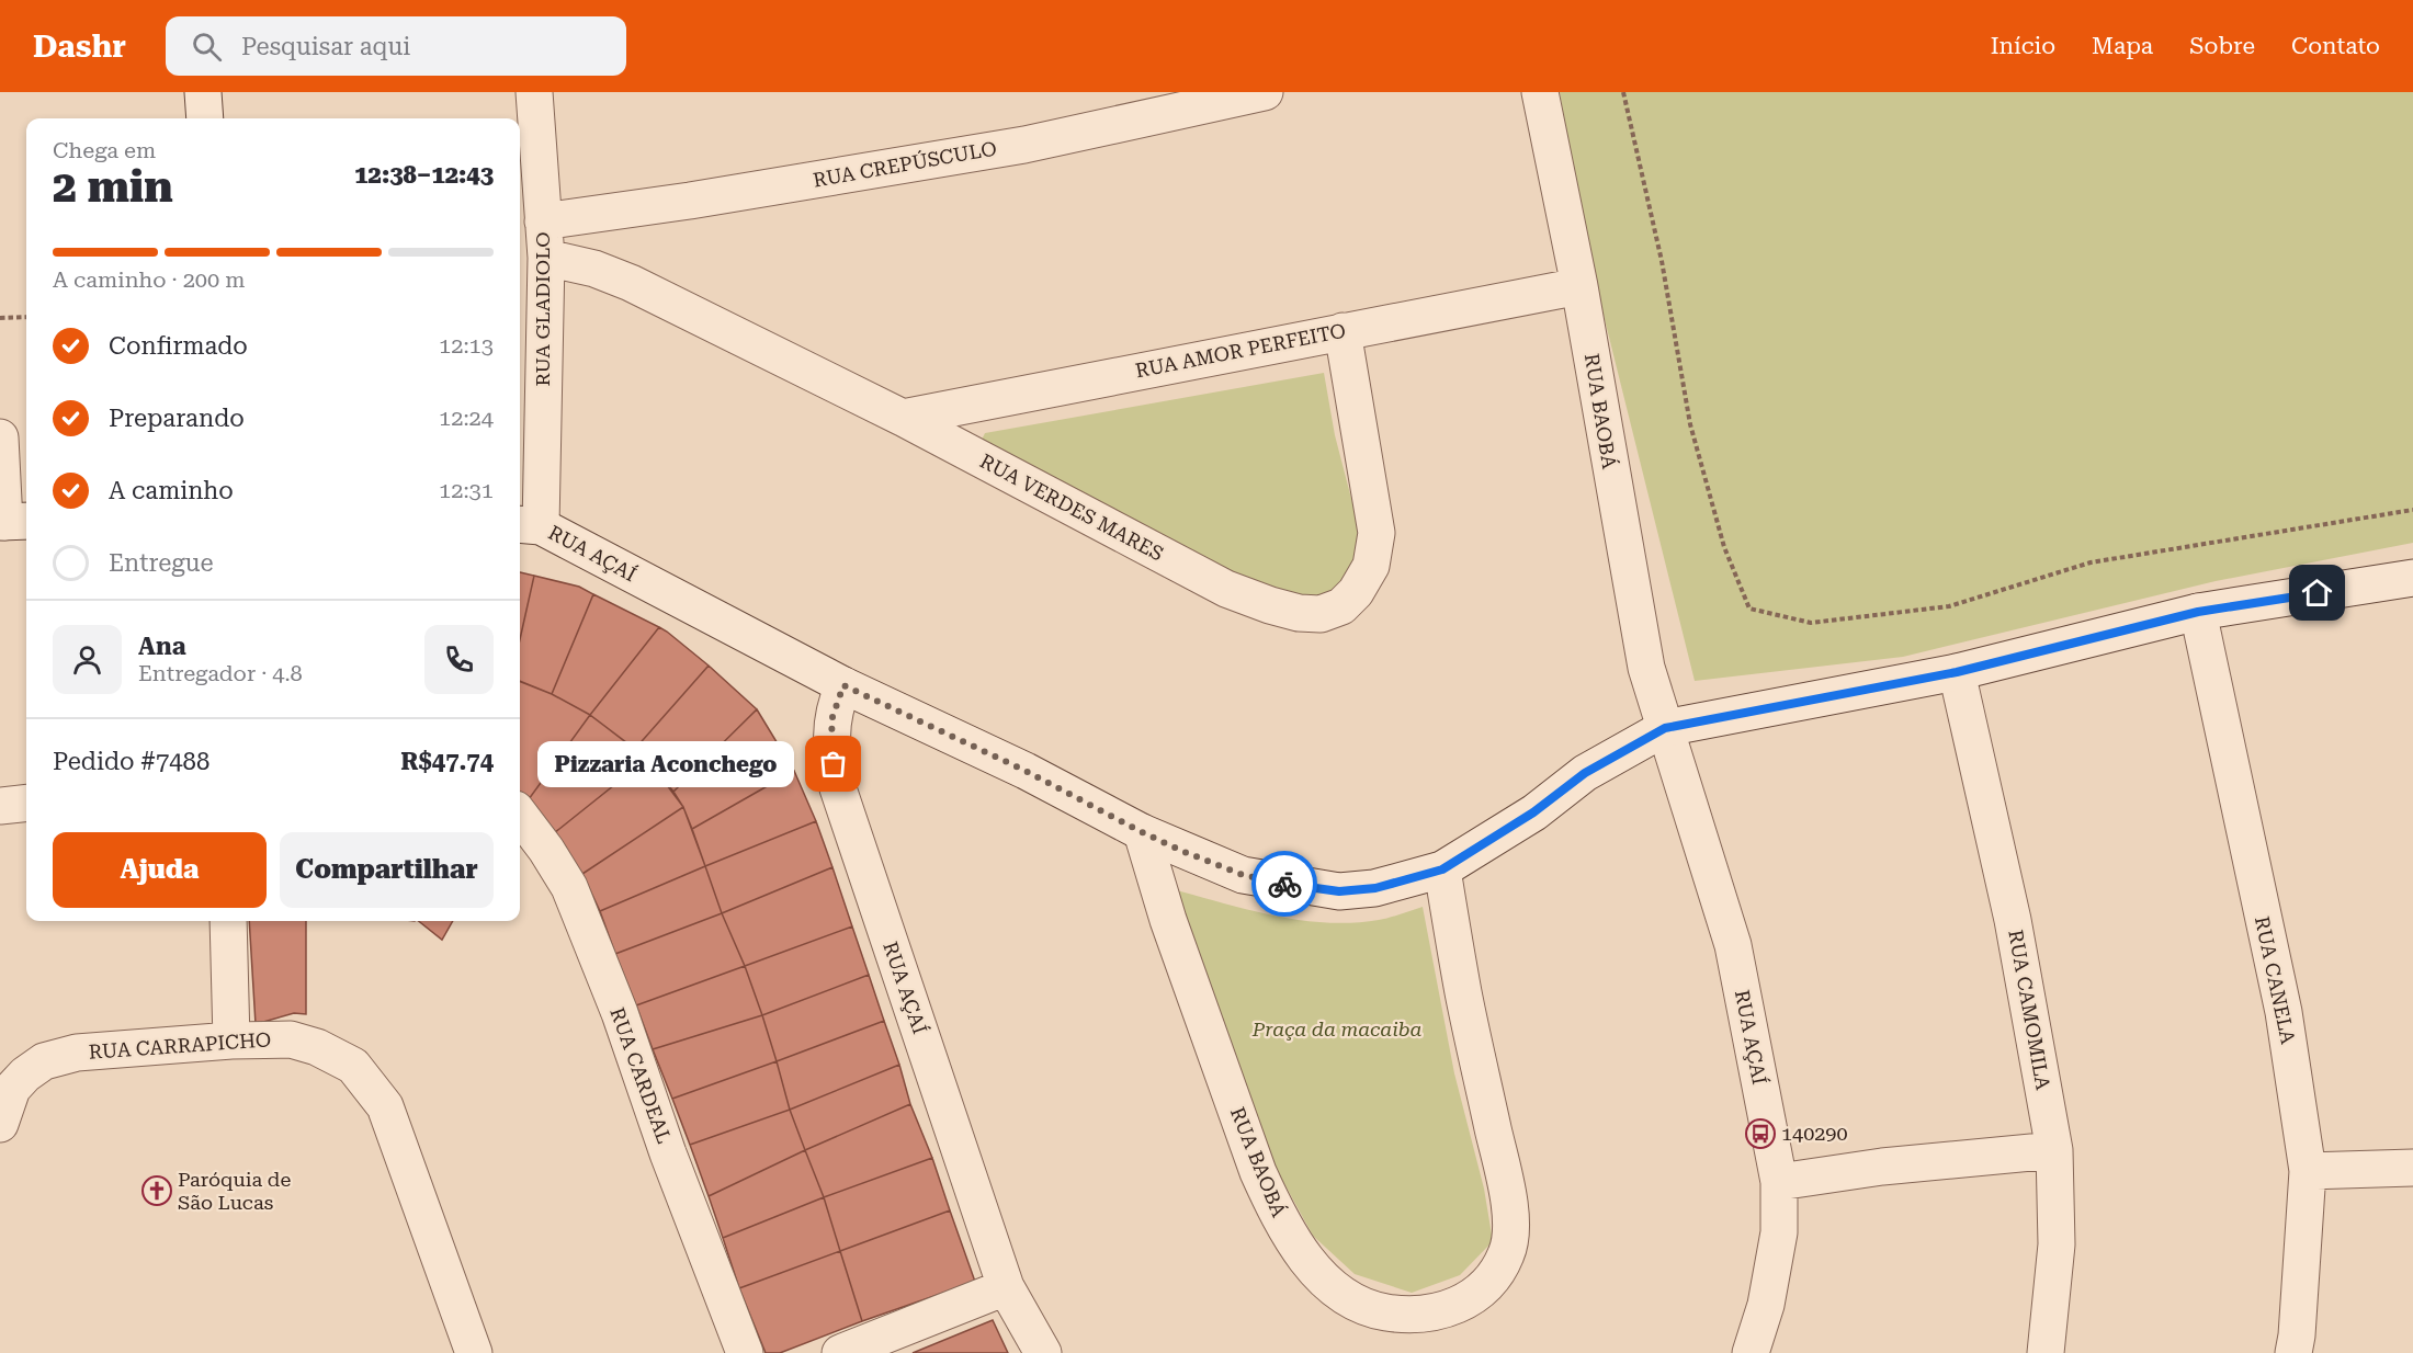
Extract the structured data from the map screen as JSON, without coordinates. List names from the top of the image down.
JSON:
{
  "streets": {
    "street": [
      "RUA CREPÚSCULO",
      "RUA GLADIOLO",
      "RUA AMOR PERFEITO",
      "RUA BAOBÁ",
      "RUA VERDES MARES",
      "RUA AÇAÍ",
      "RUA CANELA",
      "RUA CAMOMILA",
      "RUA CARRAPICHO",
      "RUA CARDEAL"
    ]
  },
  "crossings": [
    ["RUA CREPÚSCULO", "RUA GLADIOLO"],
    ["RUA GLADIOLO", "RUA VERDES MARES"],
    ["RUA GLADIOLO", "RUA AÇAÍ"],
    ["RUA AMOR PERFEITO", "RUA BAOBÁ"],
    ["RUA AMOR PERFEITO", "RUA VERDES MARES"],
    ["RUA BAOBÁ", "RUA AÇAÍ"]
  ],
  "parks": ["Praça da macaiba"],
  "places": {
    "other": ["Pizzaria Aconchego"],
    "bus stop": ["140290"],
    "church": ["Paróquia de São Lucas"]
  },
  "page": {
    "header": "Dashr",
    "search": "Pesquisar aqui",
    "nav": [
      "Início",
      "Mapa",
      "Sobre",
      "Contato"
    ],
    "heading": ["2 min", "Chega em", "12:38–12:43"],
    "panel": [
      "Ana",
      "Entregador · 4.8",
      "Pedido #7488",
      "R$47.74"
    ],
    "bar": "A caminho · 200 m",
    "list": [
      ["Confirmado", "12:13"],
      ["Preparando", "12:24"],
      ["A caminho", "12:31"],
      "Entregue"
    ],
    "bubble": "Pizzaria Aconchego",
    "buttons": ["Ajuda", "Compartilhar"]
  }
}
